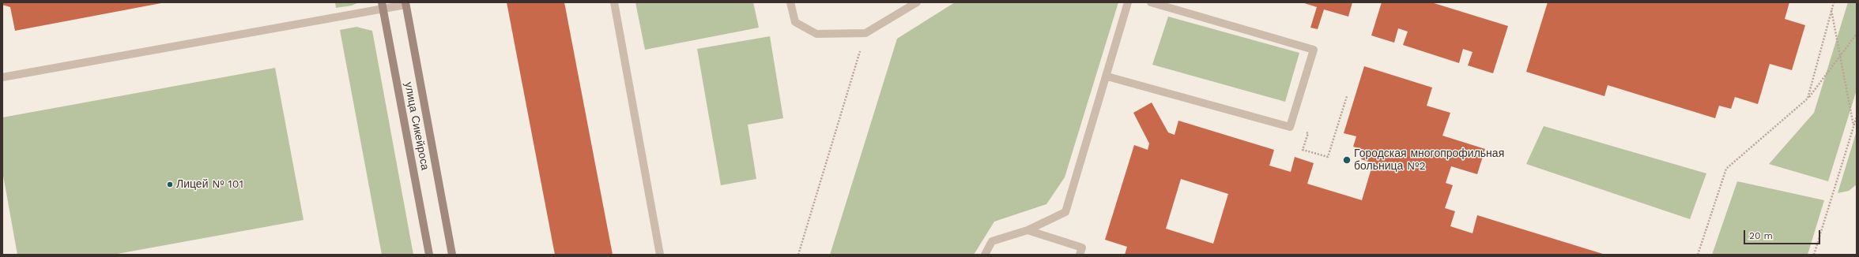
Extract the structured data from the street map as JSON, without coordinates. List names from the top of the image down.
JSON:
{
  "streets": {
    "street": ["улица Сикейроса"]
  },
  "places": ["Городская многопрофильная больница №2", "Лицей № 101"],
  "scale_bar": "20 m"
}
